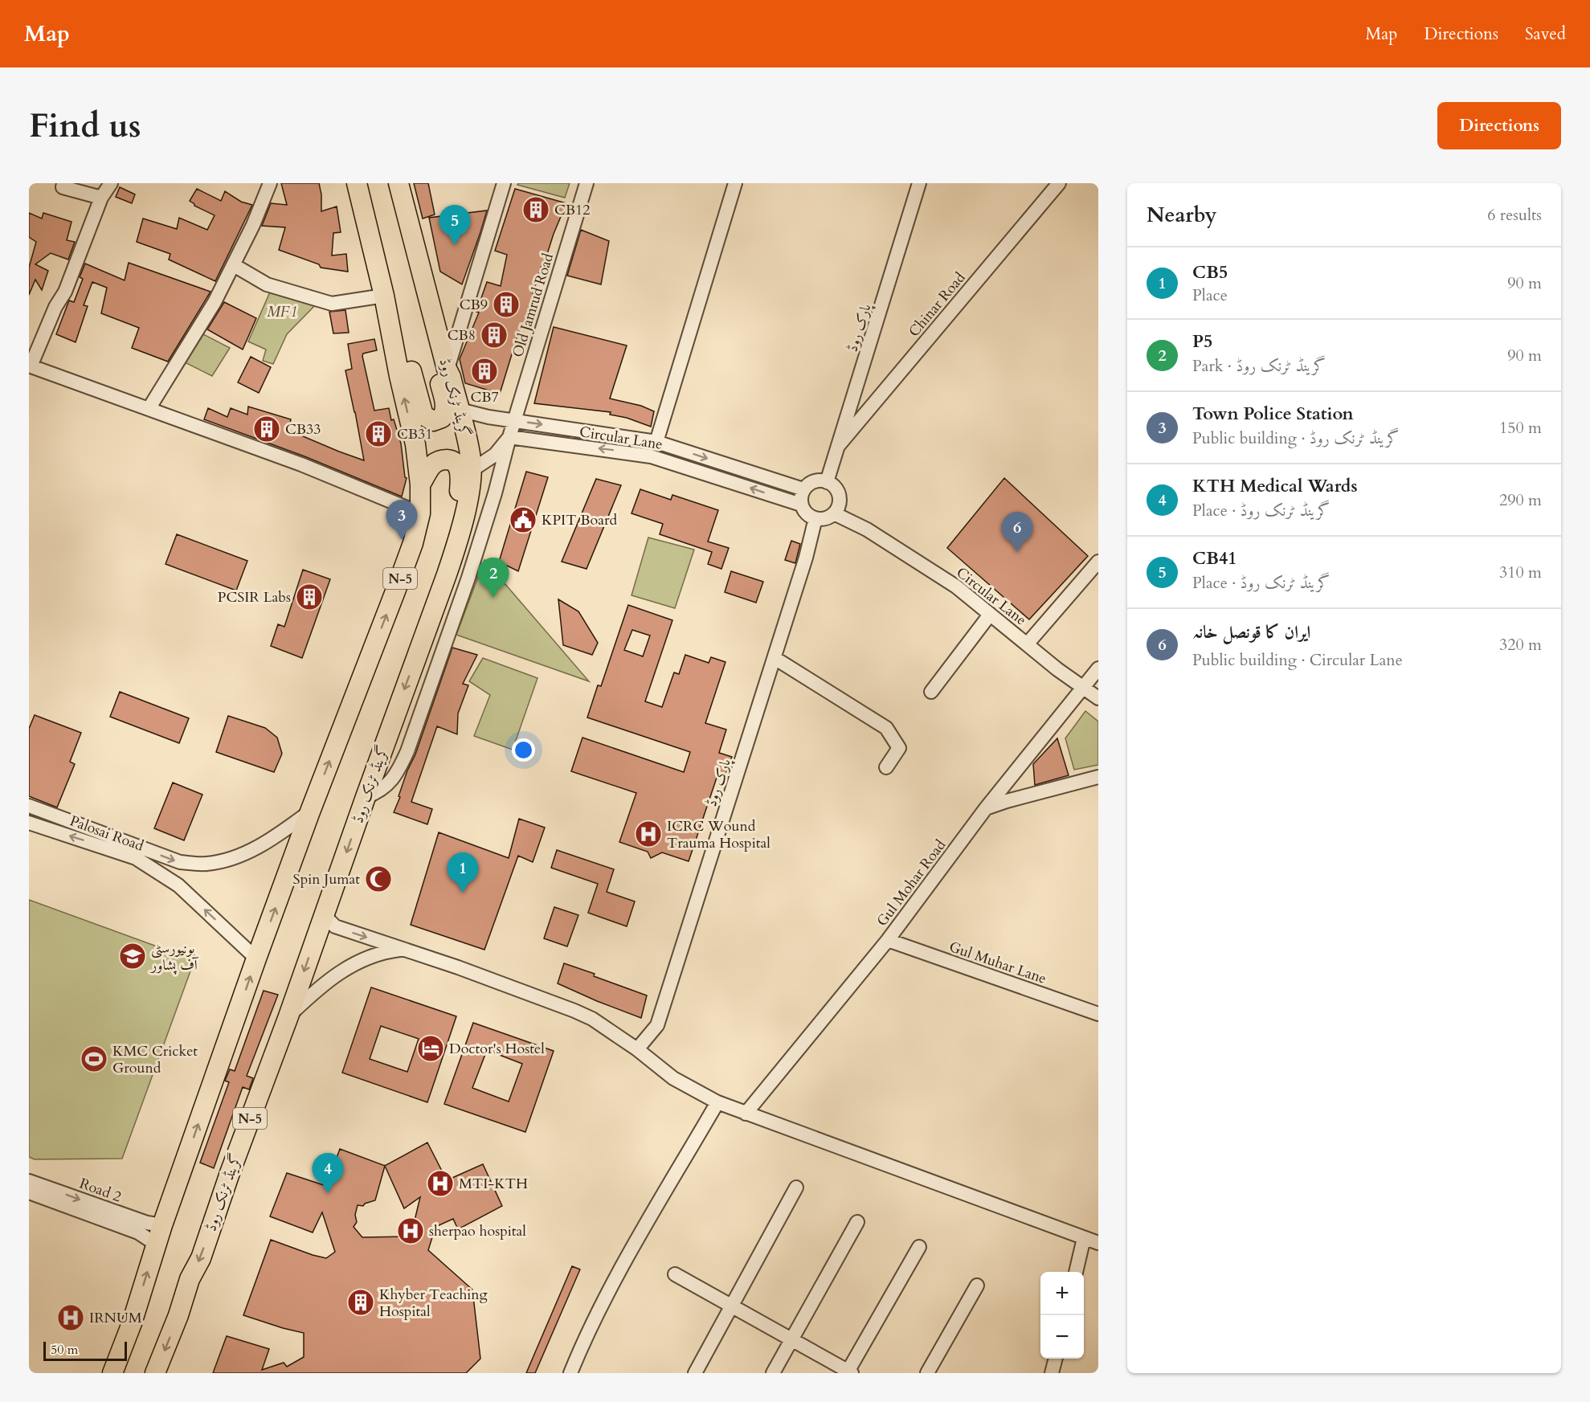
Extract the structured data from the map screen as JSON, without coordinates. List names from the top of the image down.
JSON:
{
  "streets": {
    "highway": ["گرینڈ ٹرنک روڈ", "N-5"],
    "street": [
      "Chinar Road",
      "Old Jamrud Road",
      "پارک روڈ",
      "Circular Lane",
      "Palosai Road",
      "Gul Mohar Road",
      "Gul Muhar Lane",
      "Road 2"
    ]
  },
  "crossings": [
    ["Chinar Road", "پارک روڈ"],
    ["Old Jamrud Road", "گرینڈ ٹرنک روڈ"],
    ["Old Jamrud Road", "Circular Lane"],
    ["پارک روڈ", "Circular Lane"],
    ["Circular Lane", "Gul Mohar Road"],
    ["N-5", "Palosai Road"],
    ["N-5", "Road 2"],
    ["Gul Mohar Road", "Gul Muhar Lane"]
  ],
  "one_way": ["Palosai Road"],
  "parks": ["MF1"],
  "places": {
    "building": [
      "CB12",
      "CB9",
      "CB8",
      "CB7",
      "CB33",
      "CB31",
      "PCSIR Labs",
      "Khyber Teaching Hospital"
    ],
    "public building": ["KPIT Board"],
    "hospital": [
      "ICRC Wound Trauma Hospital",
      "MTI-KTH",
      "sherpao hospital",
      "IRNUM"
    ],
    "mosque": ["Spin Jumat"],
    "school or university": ["یونیورسٹی آف پشاور"],
    "hotel": ["Doctor's Hostel"],
    "sports": ["KMC Cricket Ground"]
  },
  "scale_bar": "50 m",
  "page": {
    "header": "Map",
    "nav": ["Map", "Directions", "Saved"],
    "buttons": "Directions",
    "title": "Find us",
    "heading": ["Nearby", "6 results"],
    "pins": [
      "5",
      "3",
      "6",
      "2",
      "1",
      "4"
    ],
    "list": [
      {
        "mark": "1",
        "name": "CB5",
        "note": "Place",
        "value": "90 m"
      },
      {
        "mark": "2",
        "name": "P5",
        "note": "Park · گرینڈ ٹرنک روڈ",
        "value": "90 m"
      },
      {
        "mark": "3",
        "name": "Town Police Station",
        "note": "Public building · گرینڈ ٹرنک روڈ",
        "value": "150 m"
      },
      {
        "mark": "4",
        "name": "KTH Medical Wards",
        "note": "Place · گرینڈ ٹرنک روڈ",
        "value": "290 m"
      },
      {
        "mark": "5",
        "name": "CB41",
        "note": "Place · گرینڈ ٹرنک روڈ",
        "value": "310 m"
      },
      {
        "mark": "6",
        "name": "ایران کا قونصل خانہ",
        "note": "Public building · Circular Lane",
        "value": "320 m"
      }
    ],
    "map_buttons": ["+", "−"],
    "scale": "50 m"
  }
}
